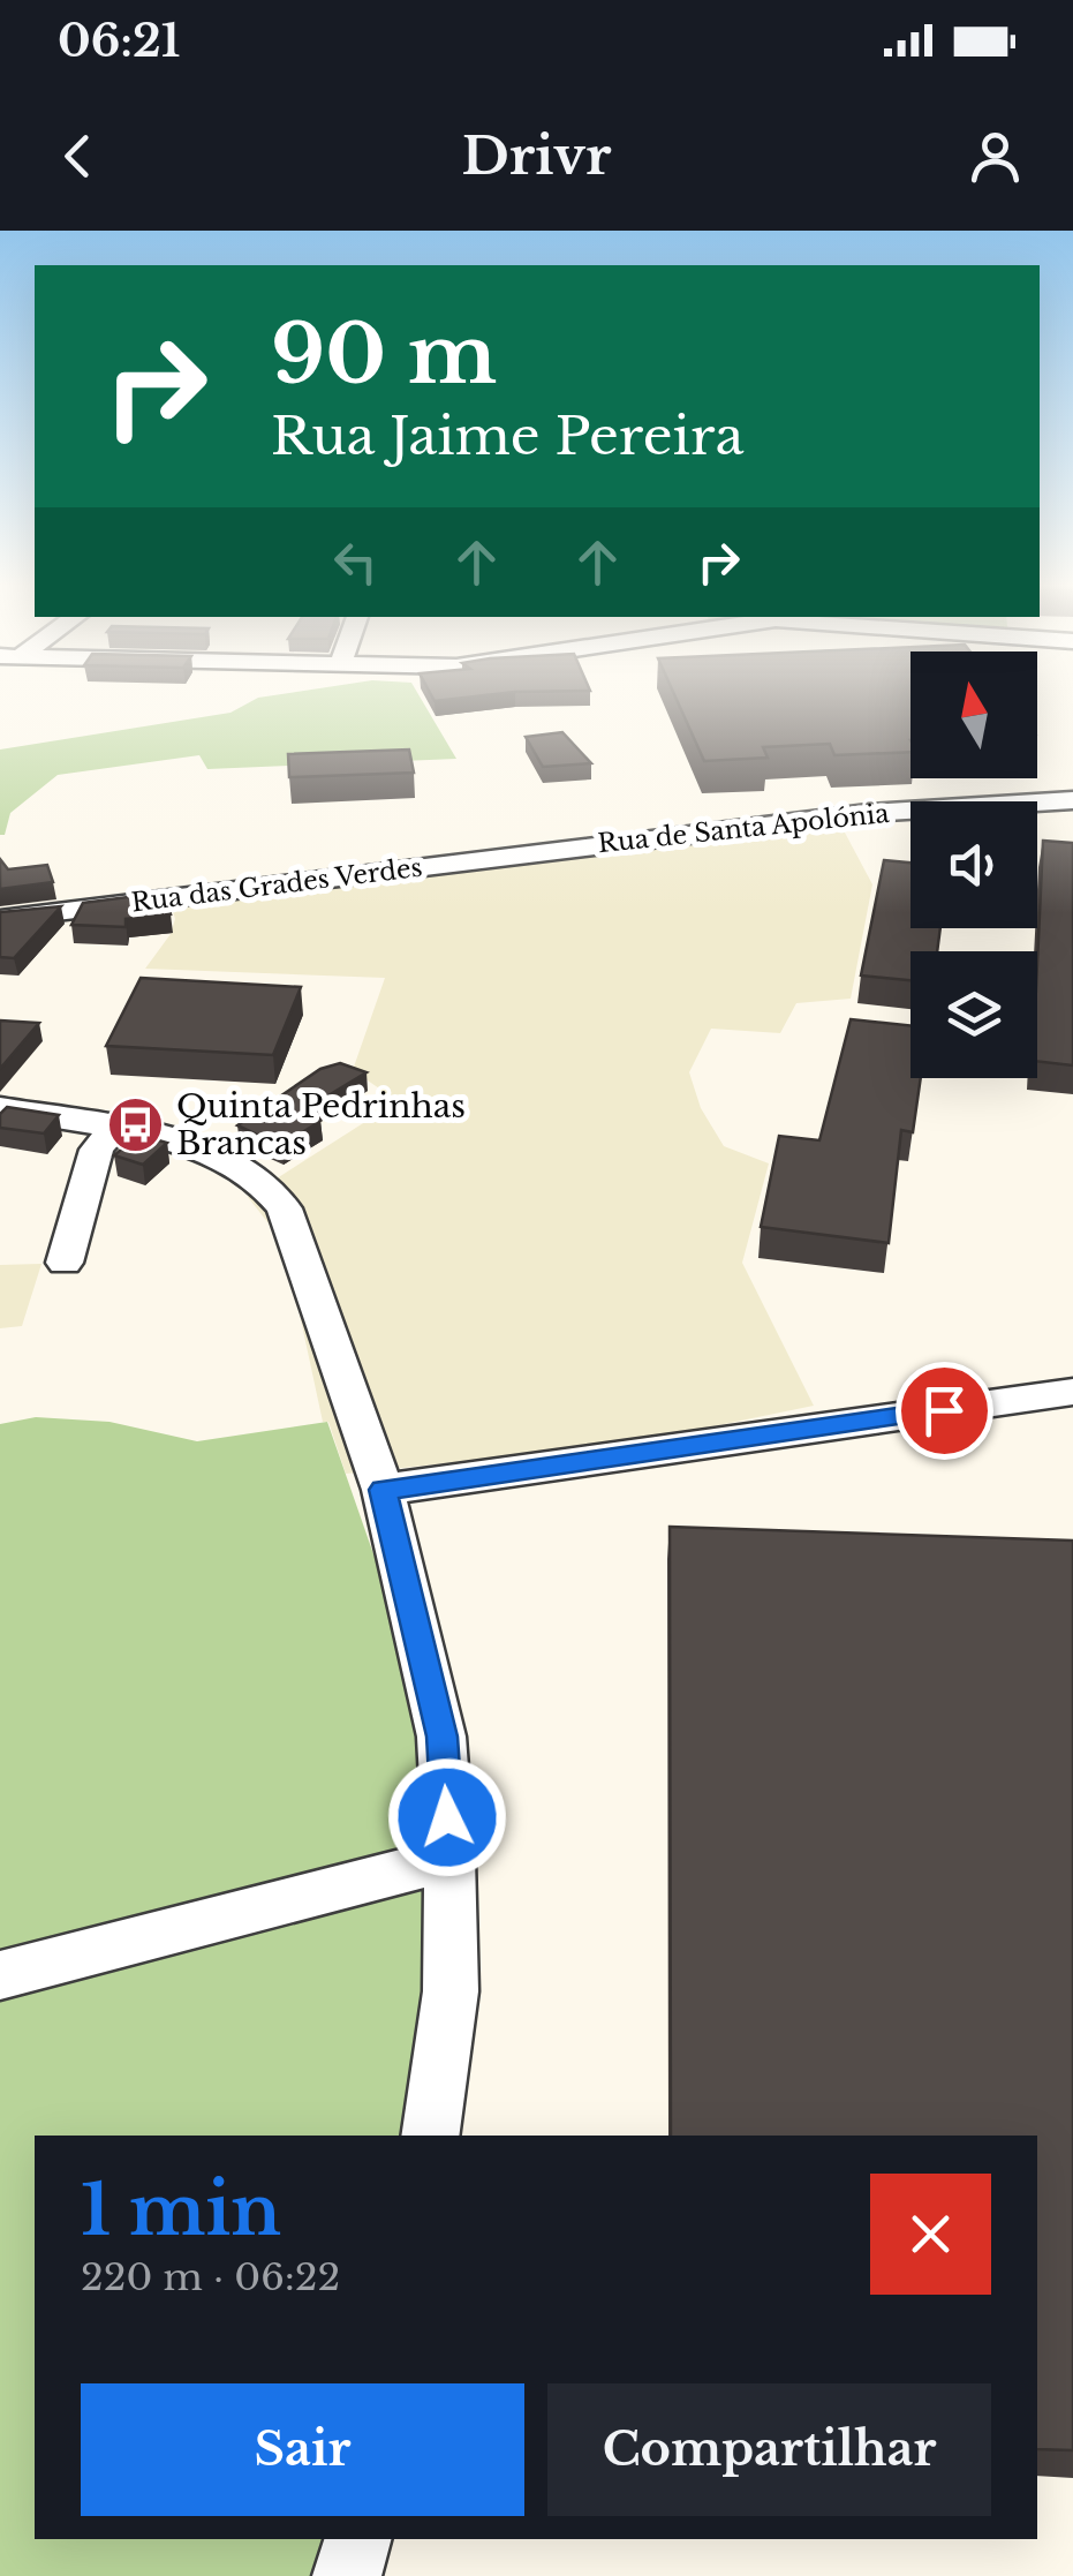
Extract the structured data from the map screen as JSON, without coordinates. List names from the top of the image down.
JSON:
{
  "streets": {
    "street": ["Rua de Santa Apolónia", "Rua das Grades Verdes"]
  },
  "crossings": [
    ["Rua de Santa Apolónia", "Rua das Grades Verdes"]
  ],
  "places": {
    "bus stop": ["Quinta Pedrinhas Brancas"]
  },
  "north": "top",
  "page": {
    "status": "06:21",
    "header": "Drivr",
    "turn": ["90 m", "Rua Jaime Pereira"],
    "heading": ["1 min", "220 m · 06:22"],
    "buttons": ["Sair", "Compartilhar"]
  }
}
